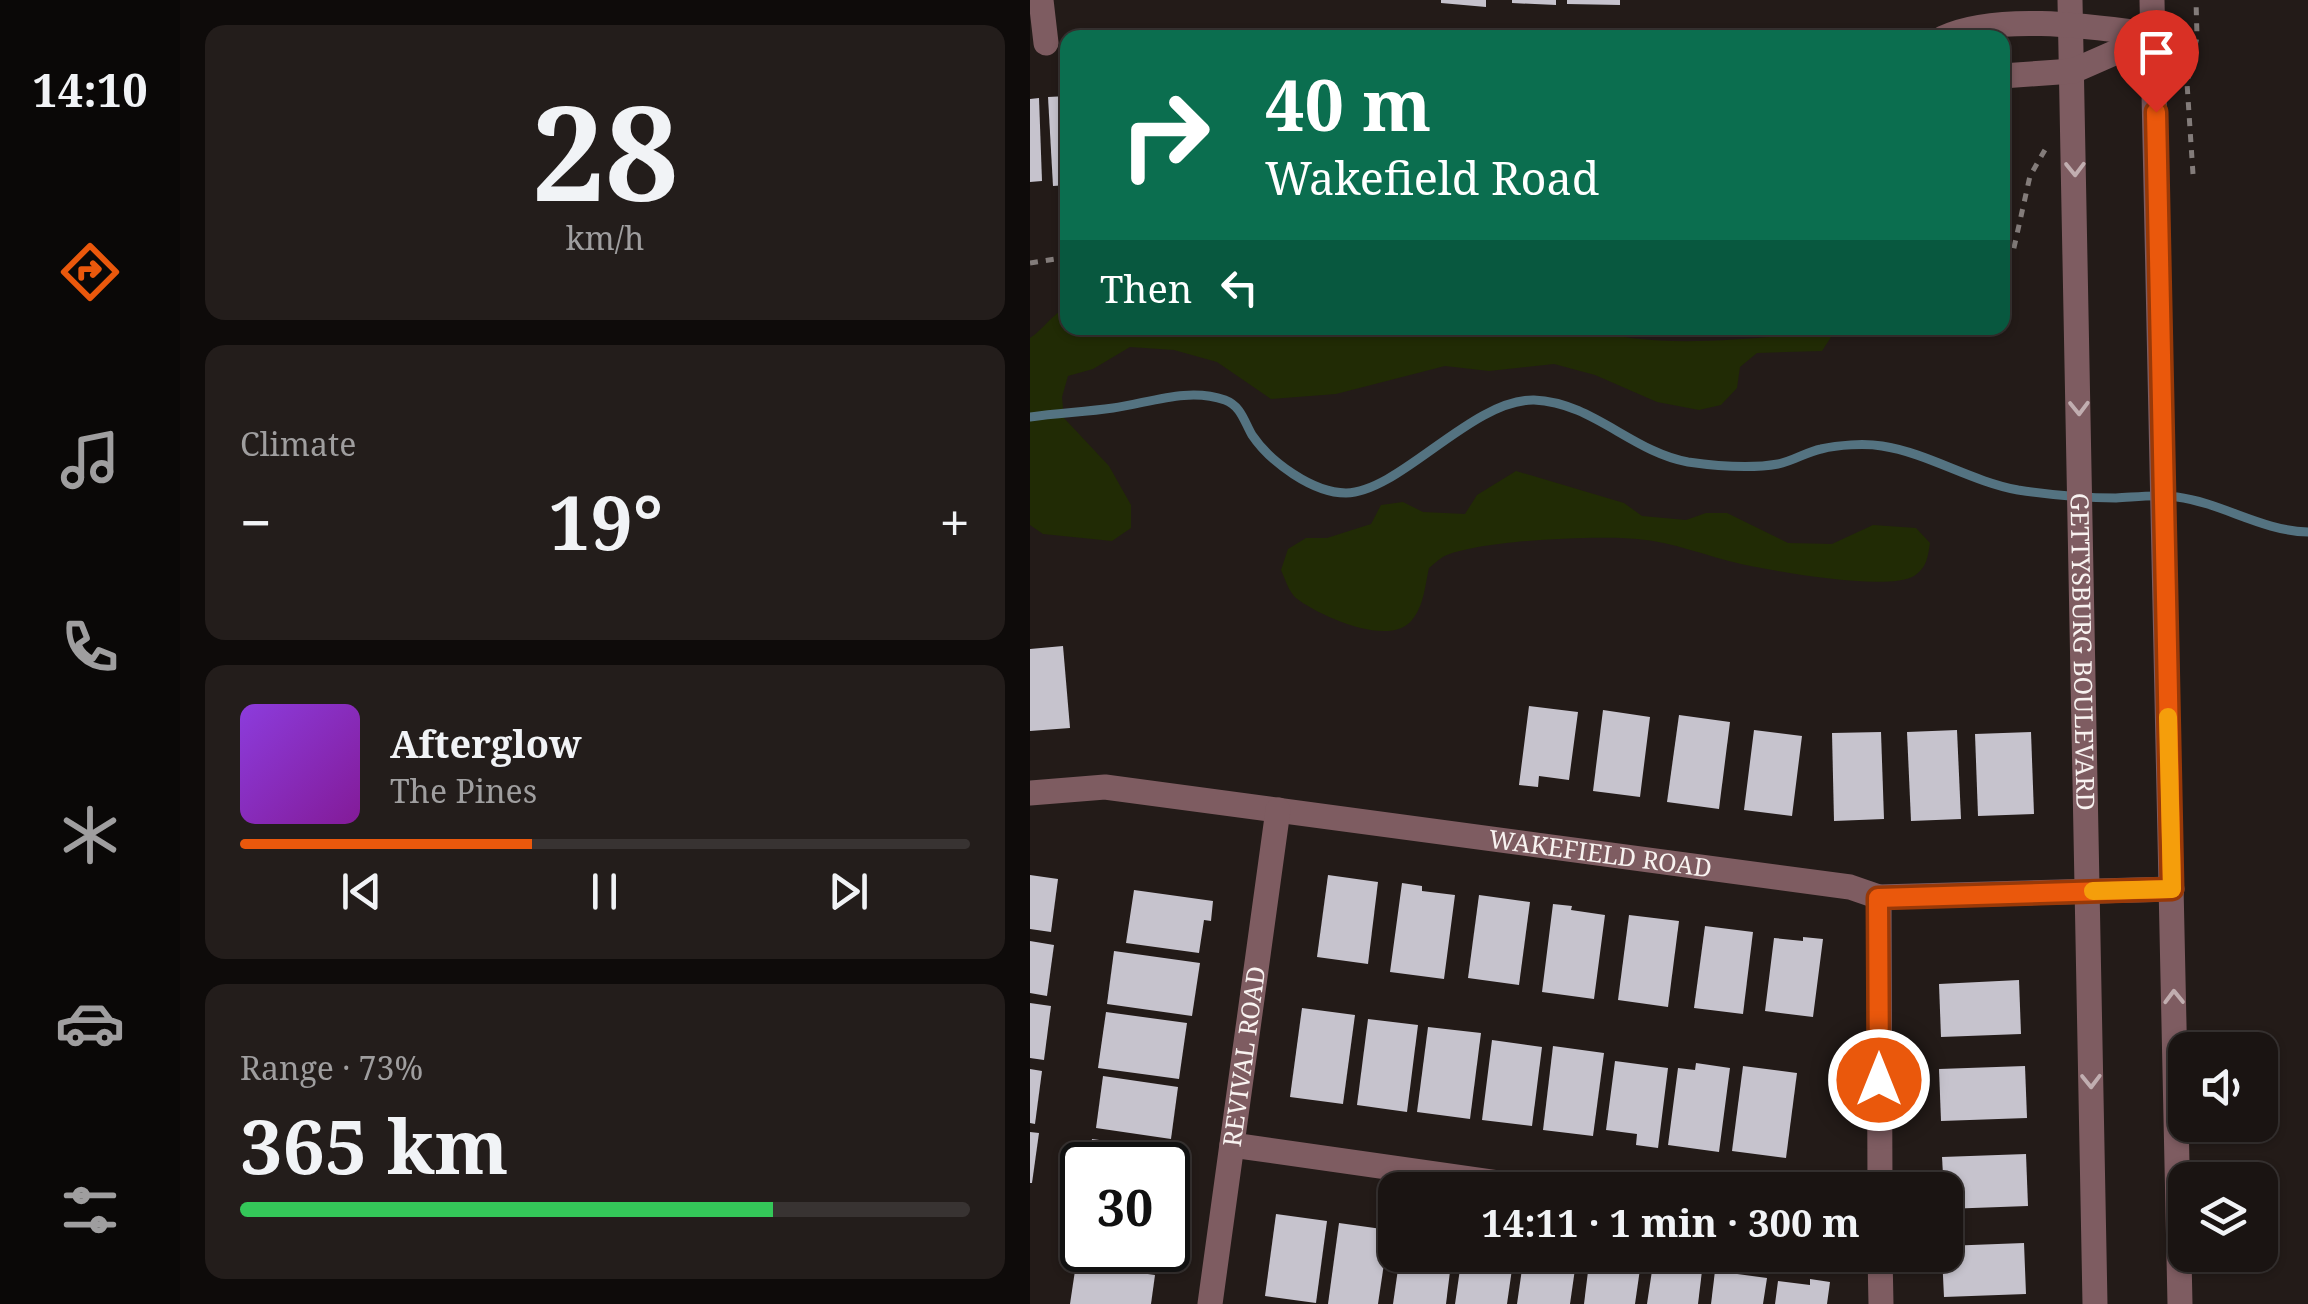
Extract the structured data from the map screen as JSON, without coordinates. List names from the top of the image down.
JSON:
{
  "streets": {
    "street": ["GETTYSBURG BOULEVARD", "WAKEFIELD ROAD", "REVIVAL ROAD"]
  },
  "crossings": [
    ["GETTYSBURG BOULEVARD", "WAKEFIELD ROAD"],
    ["WAKEFIELD ROAD", "REVIVAL ROAD"]
  ],
  "page": {
    "tabs": "14:10",
    "tile": [
      ["28", "km/h"],
      "Climate",
      ["Range · 73%", "365 km"]
    ],
    "turn": ["40 m", "Wakefield Road"],
    "then": "Then",
    "heat": ["−", "19°", "+"],
    "song": ["Afterglow", "The Pines"],
    "limit": "30",
    "trip": "14:11 · 1 min · 300 m"
  }
}
